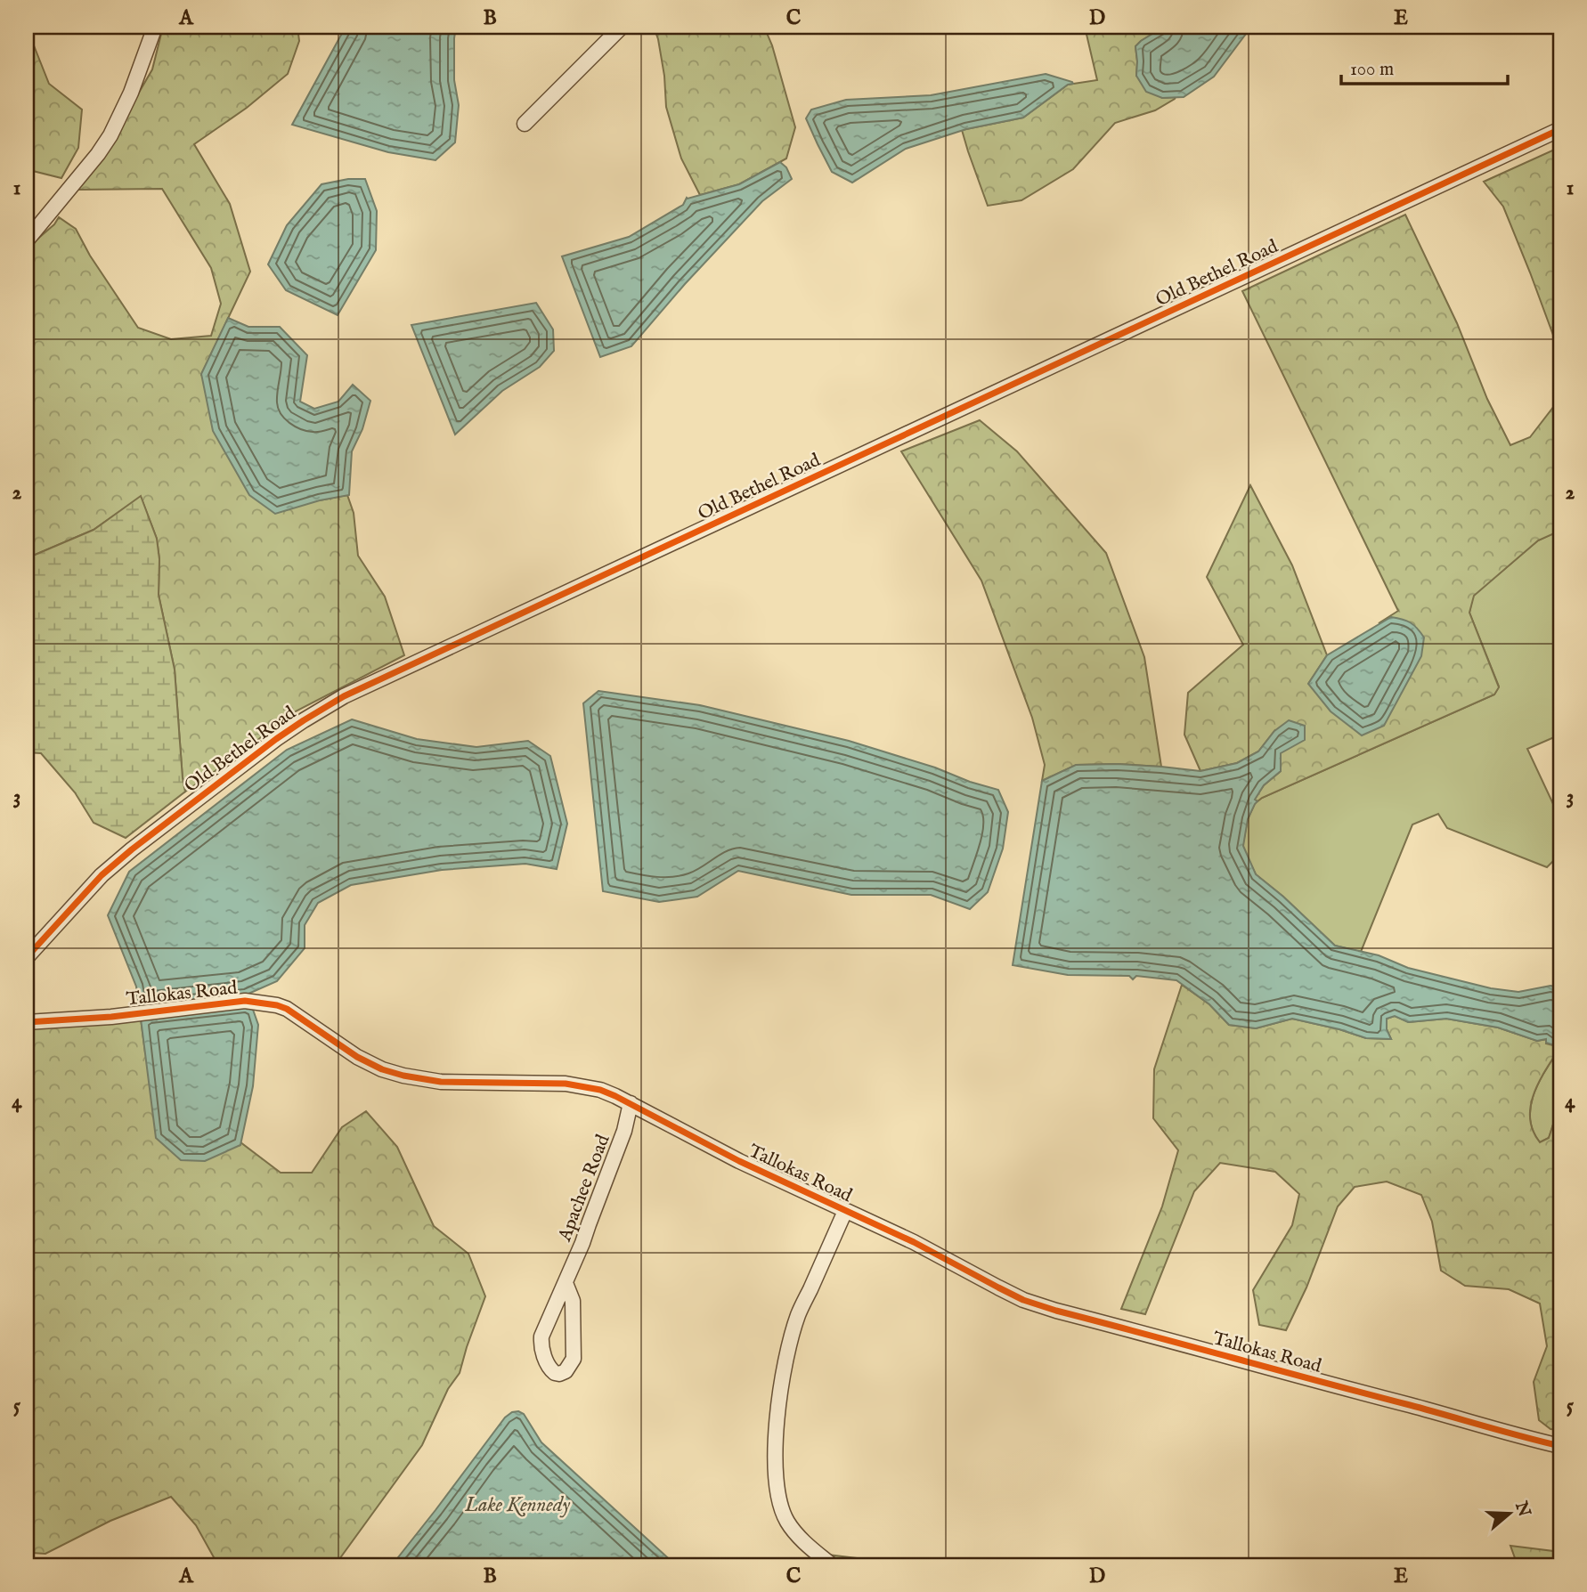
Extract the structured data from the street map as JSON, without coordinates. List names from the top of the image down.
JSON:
{
  "streets": {
    "street": ["Old Bethel Road", "Tallokas Road", "Apachee Road"]
  },
  "crossings": [
    ["Tallokas Road", "Apachee Road"]
  ],
  "water": ["Lake Kennedy"],
  "scale_bar": "100 m",
  "north": "right",
  "grid": {
    "columns": [
      "A",
      "B",
      "C",
      "D",
      "E"
    ],
    "rows": [
      "1",
      "2",
      "3",
      "4",
      "5"
    ]
  }
}
